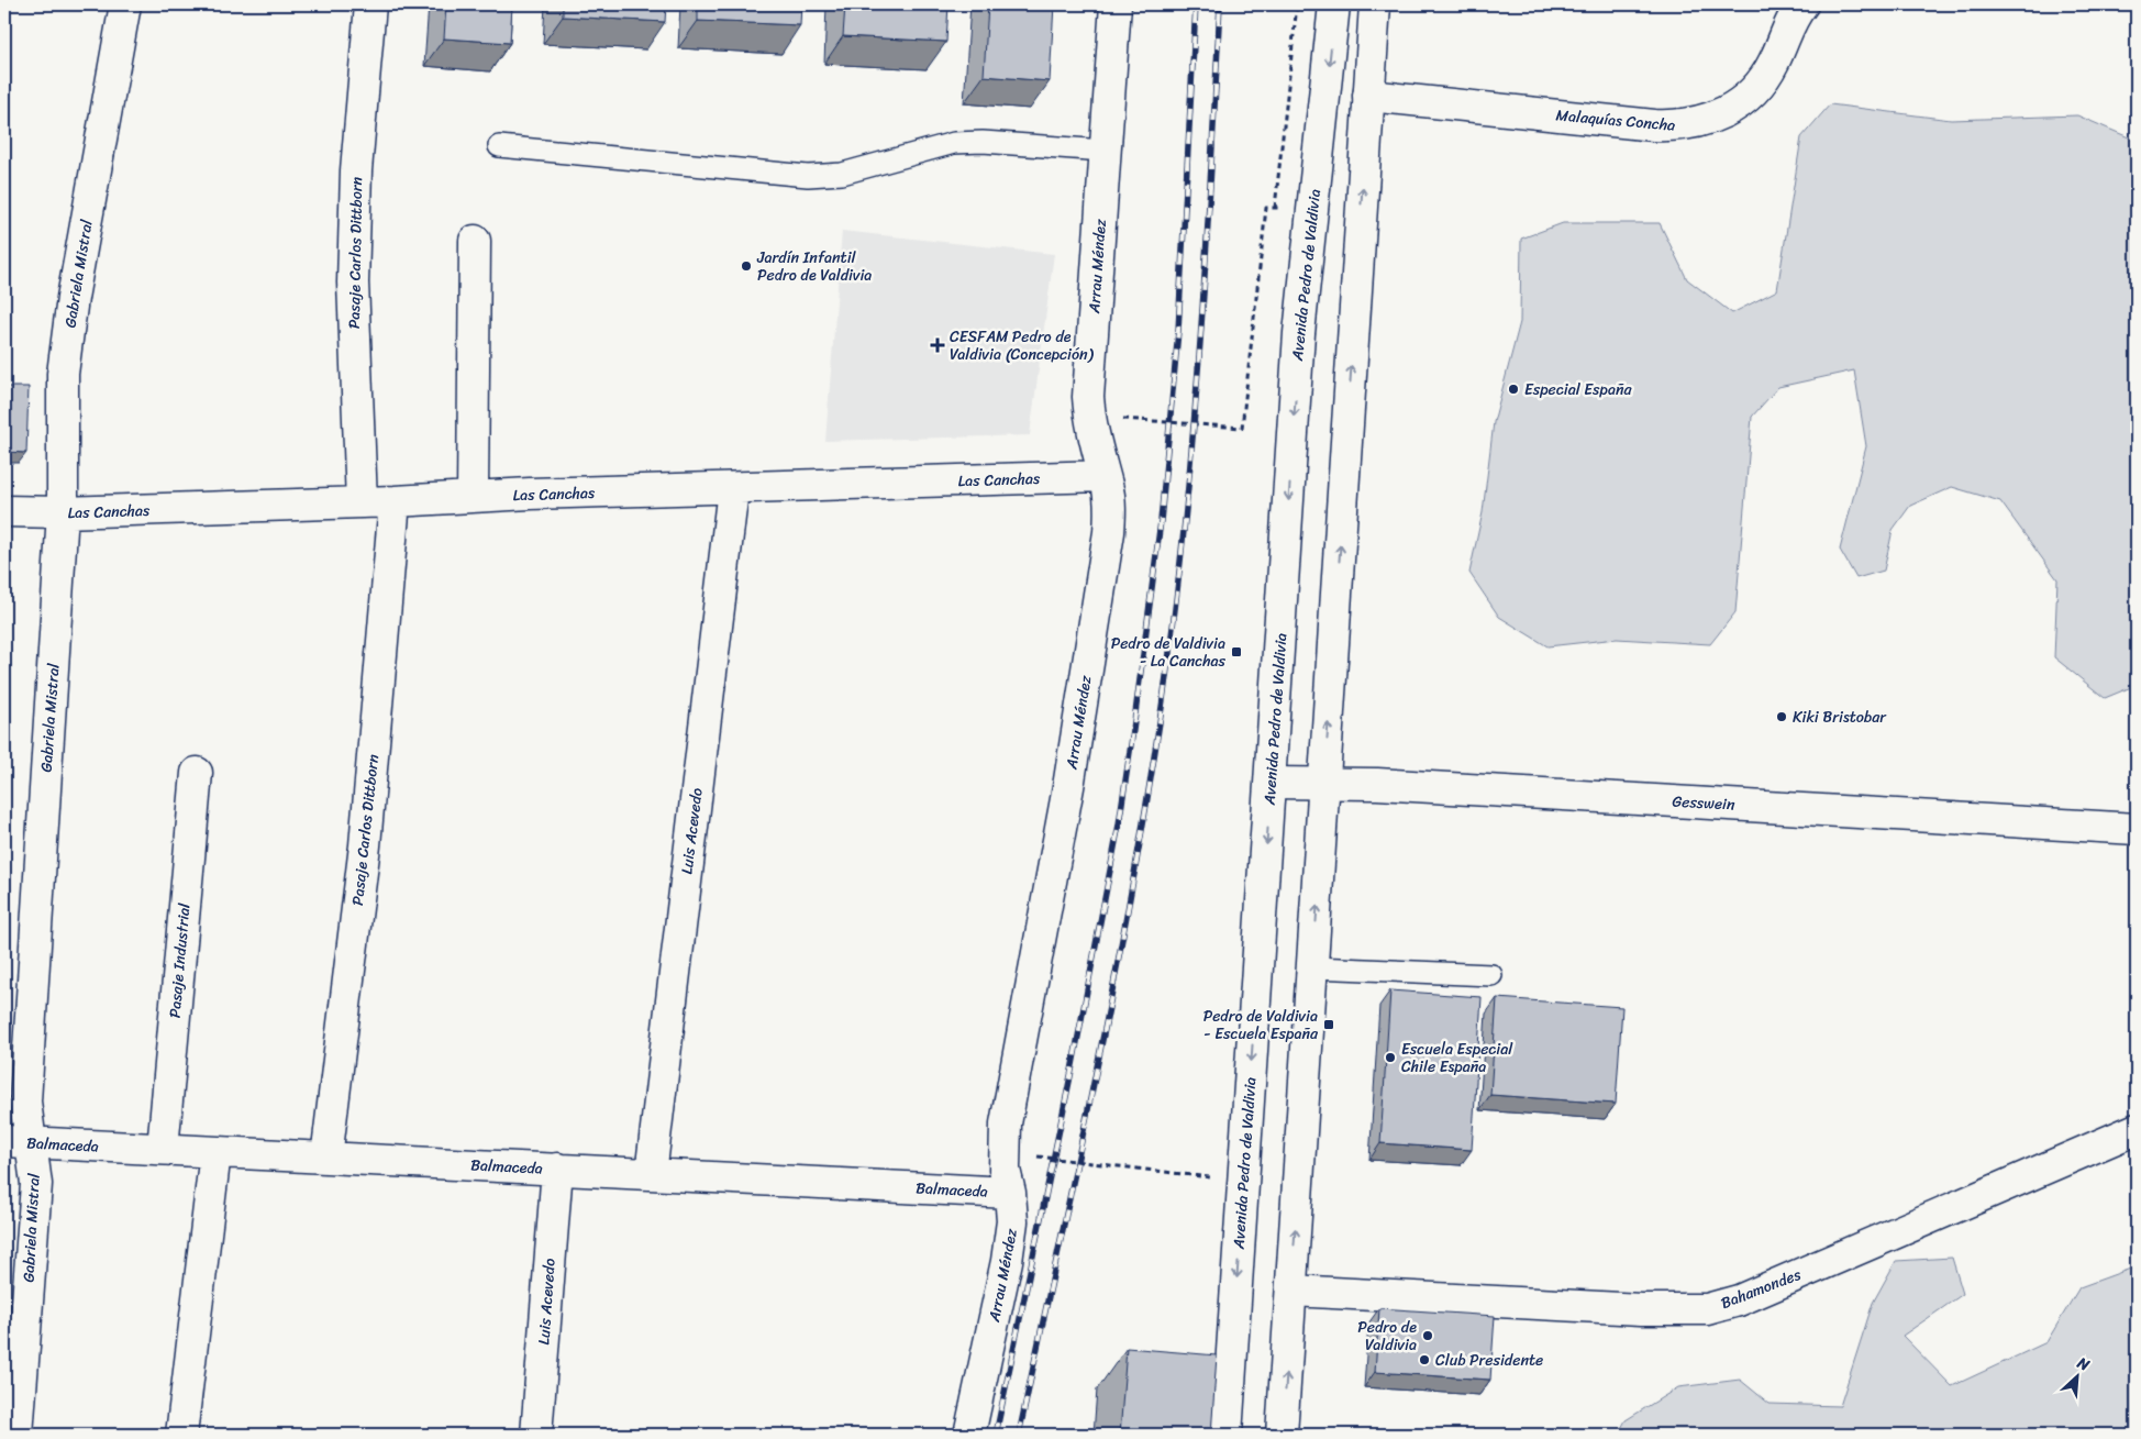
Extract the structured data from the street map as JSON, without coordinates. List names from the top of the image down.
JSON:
{
  "streets": {
    "street": [
      "Malaquías Concha",
      "Pasaje Carlos Dittborn",
      "Arrau Méndez",
      "Gabriela Mistral",
      "Avenida Pedro de Valdivia",
      "Las Canchas",
      "Gesswein",
      "Luis Acevedo",
      "Pasaje Industrial",
      "Balmaceda",
      "Bahamondes"
    ]
  },
  "crossings": [
    ["Pasaje Carlos Dittborn", "Las Canchas"],
    ["Pasaje Carlos Dittborn", "Balmaceda"],
    ["Arrau Méndez", "Las Canchas"],
    ["Arrau Méndez", "Balmaceda"],
    ["Gabriela Mistral", "Las Canchas"],
    ["Gabriela Mistral", "Balmaceda"],
    ["Avenida Pedro de Valdivia", "Gesswein"],
    ["Las Canchas", "Luis Acevedo"],
    ["Luis Acevedo", "Balmaceda"],
    ["Pasaje Industrial", "Balmaceda"]
  ],
  "places": {
    "other": [
      "Jardín Infantil Pedro de Valdivia",
      "Especial España",
      "Kiki Bristobar",
      "Escuela Especial Chile España",
      "Pedro de Valdivia",
      "Club Presidente"
    ],
    "health": ["CESFAM Pedro de Valdivia (Concepción)"],
    "transit": ["Pedro de Valdivia - La Canchas", "Pedro de Valdivia - Escuela España"]
  },
  "north": "top right"
}
